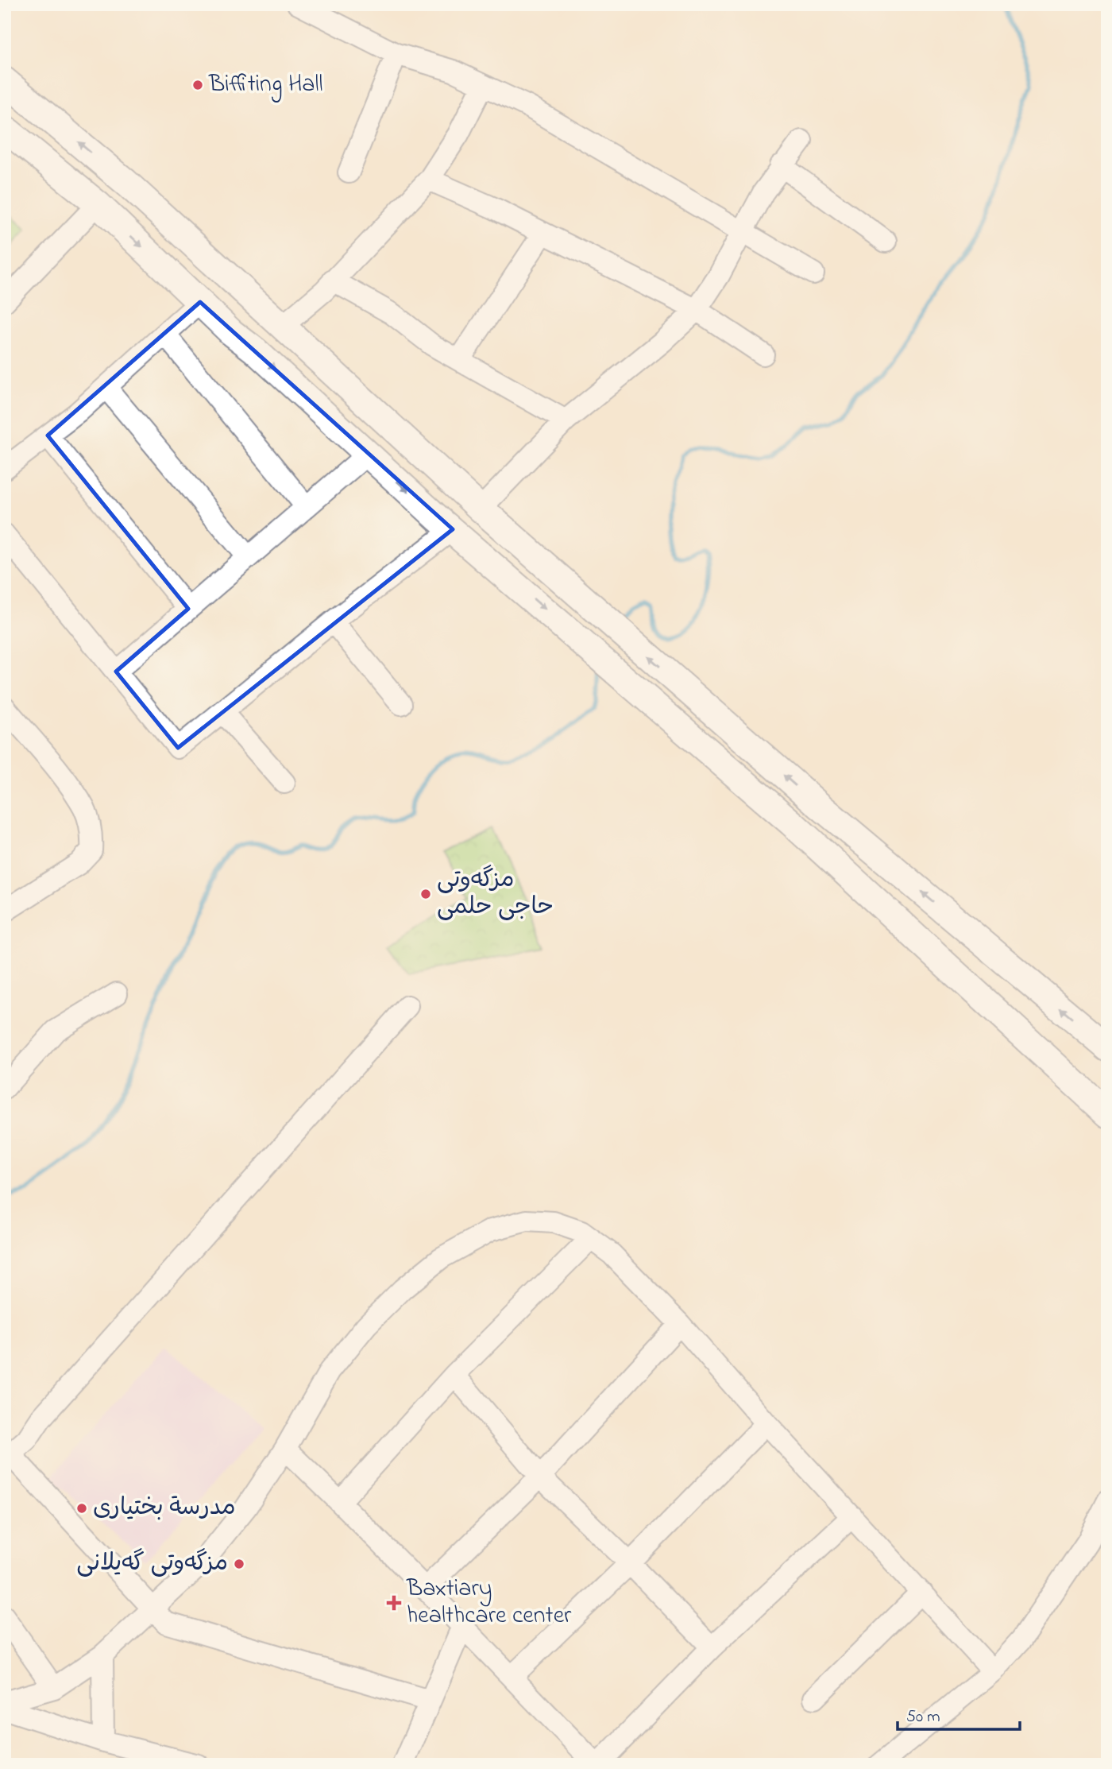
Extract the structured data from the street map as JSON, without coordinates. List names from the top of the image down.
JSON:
{
  "places": {
    "other": [
      "Biffiting Hall",
      "مزگەوتی حاجی حلمی",
      "مدرسة بختيارى",
      "مزگەوتی گەیلانی"
    ],
    "health": ["Baxtiary healthcare center"]
  },
  "scale_bar": "50 m"
}
